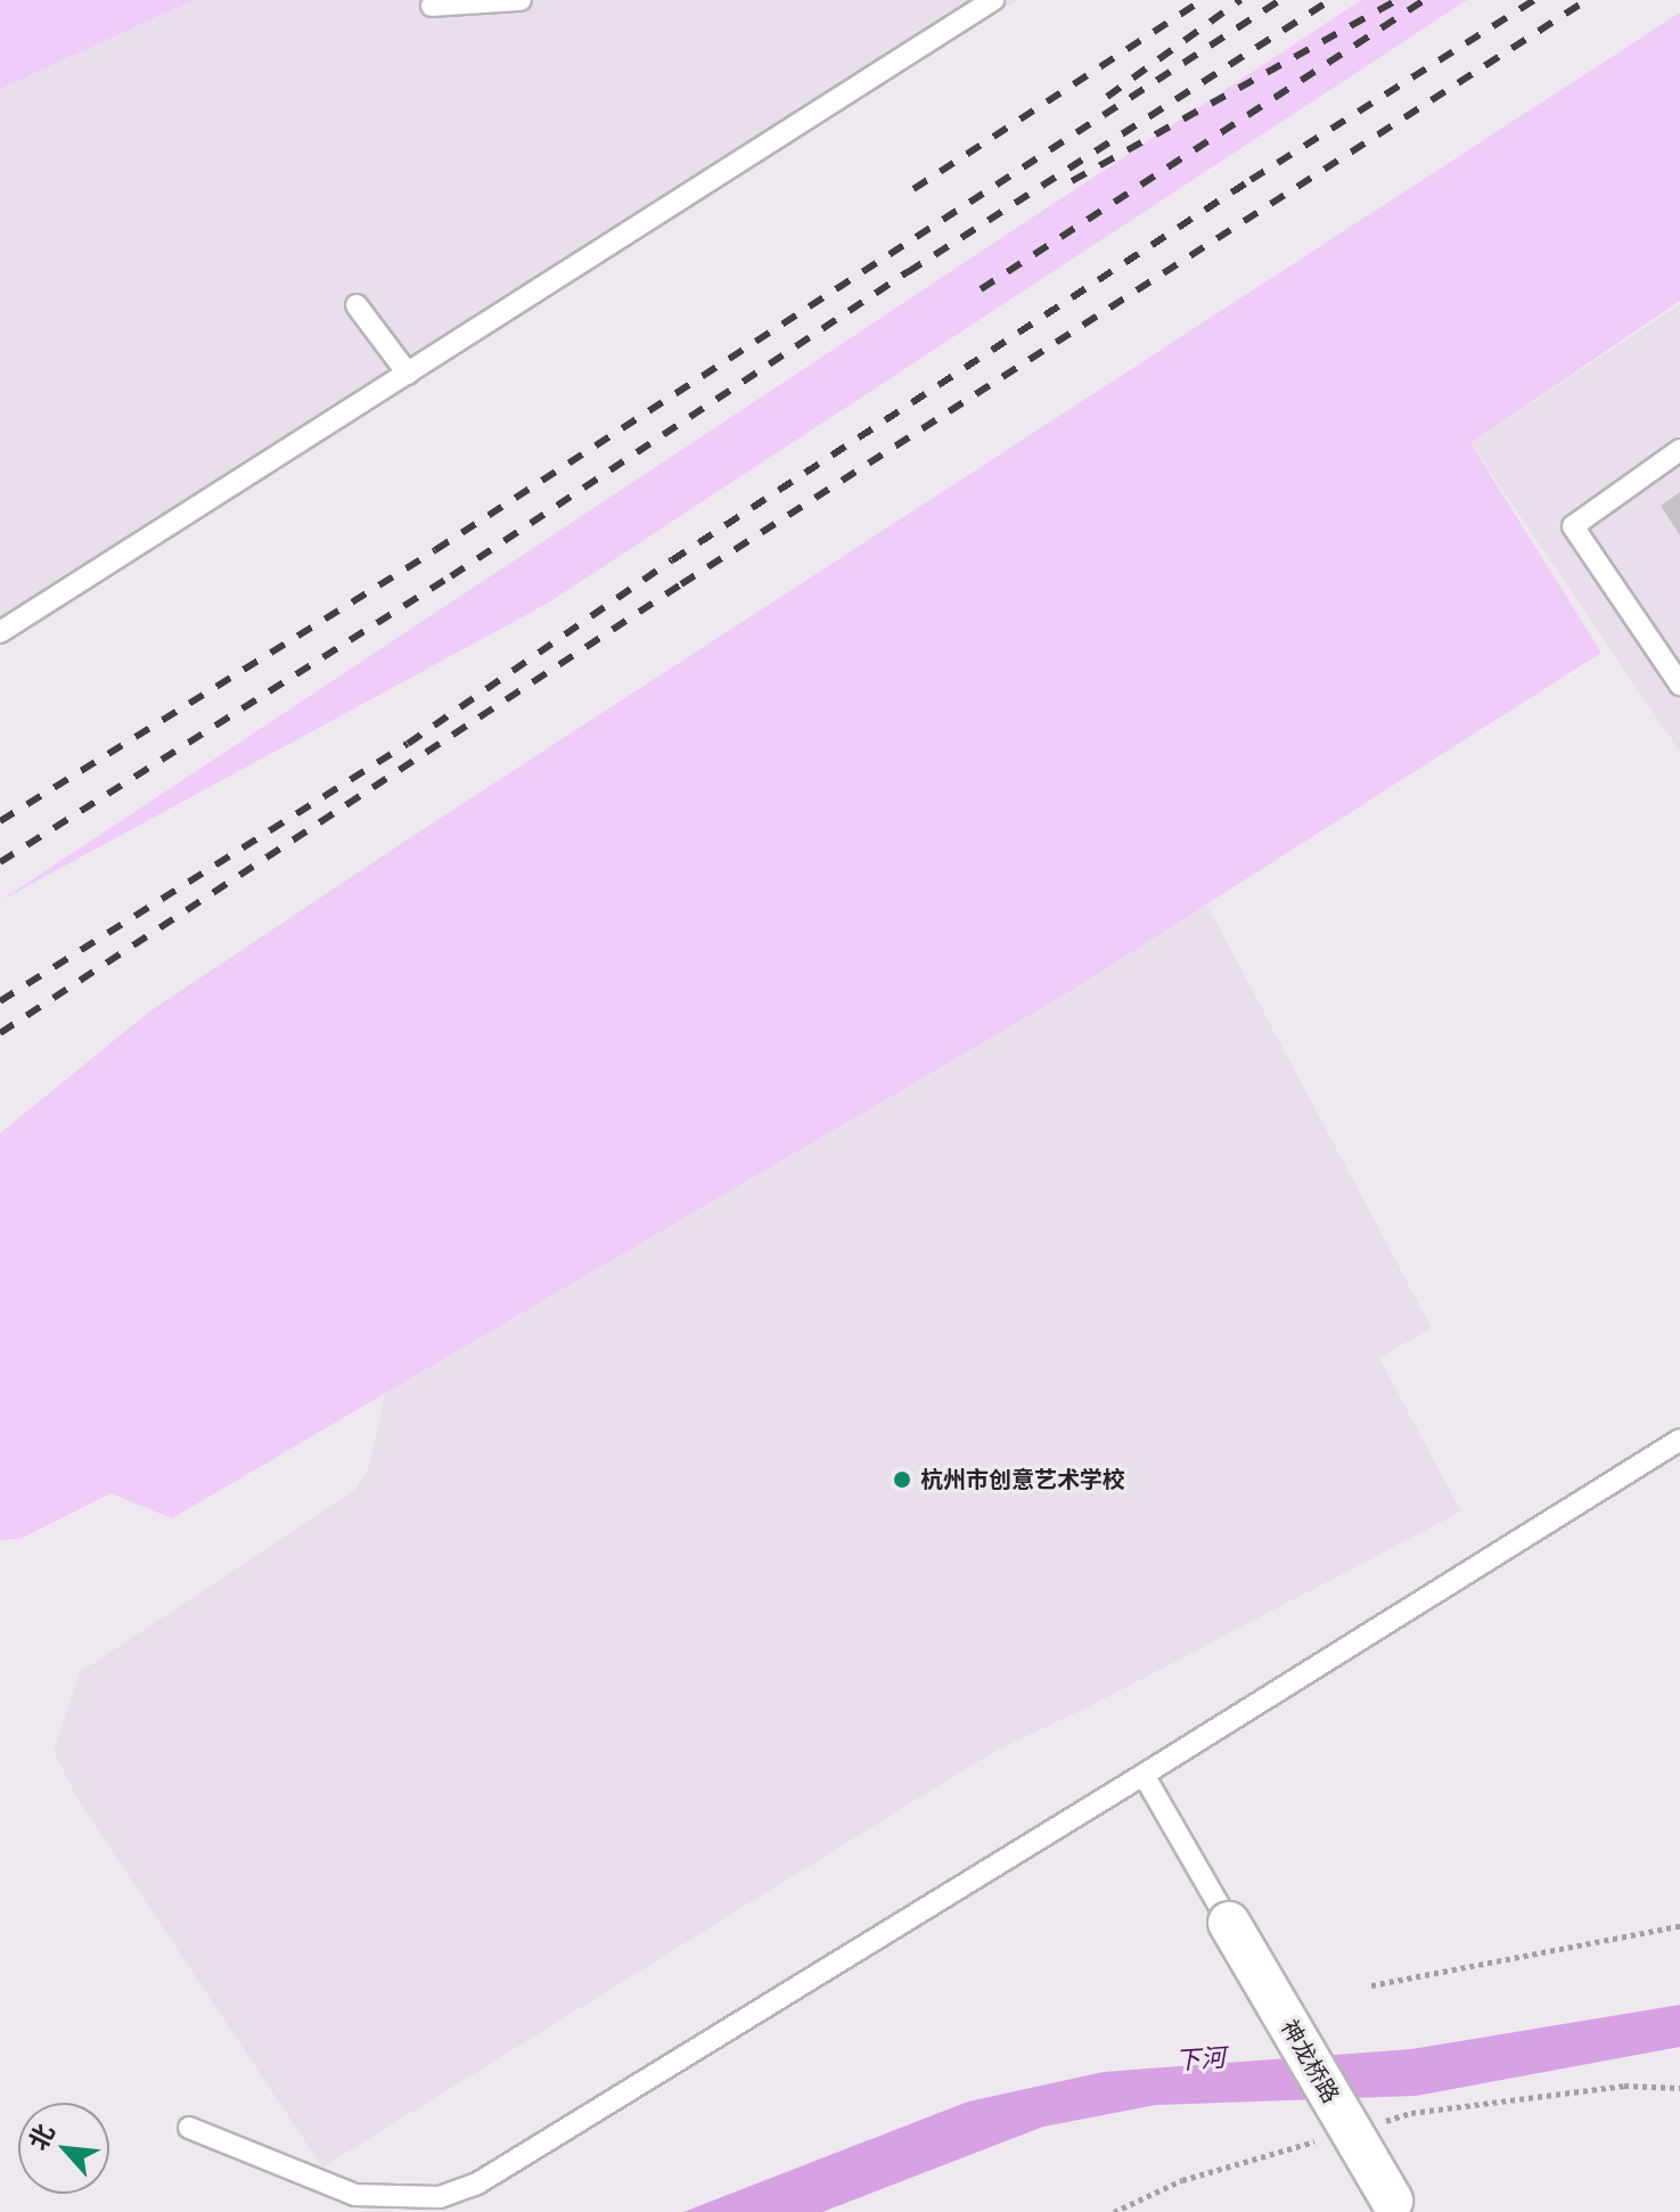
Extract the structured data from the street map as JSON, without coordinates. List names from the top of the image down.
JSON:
{
  "streets": {
    "street": ["神龙桥路"]
  },
  "water": ["下河"],
  "places": ["杭州市创意艺术学校"],
  "north": "top left"
}
